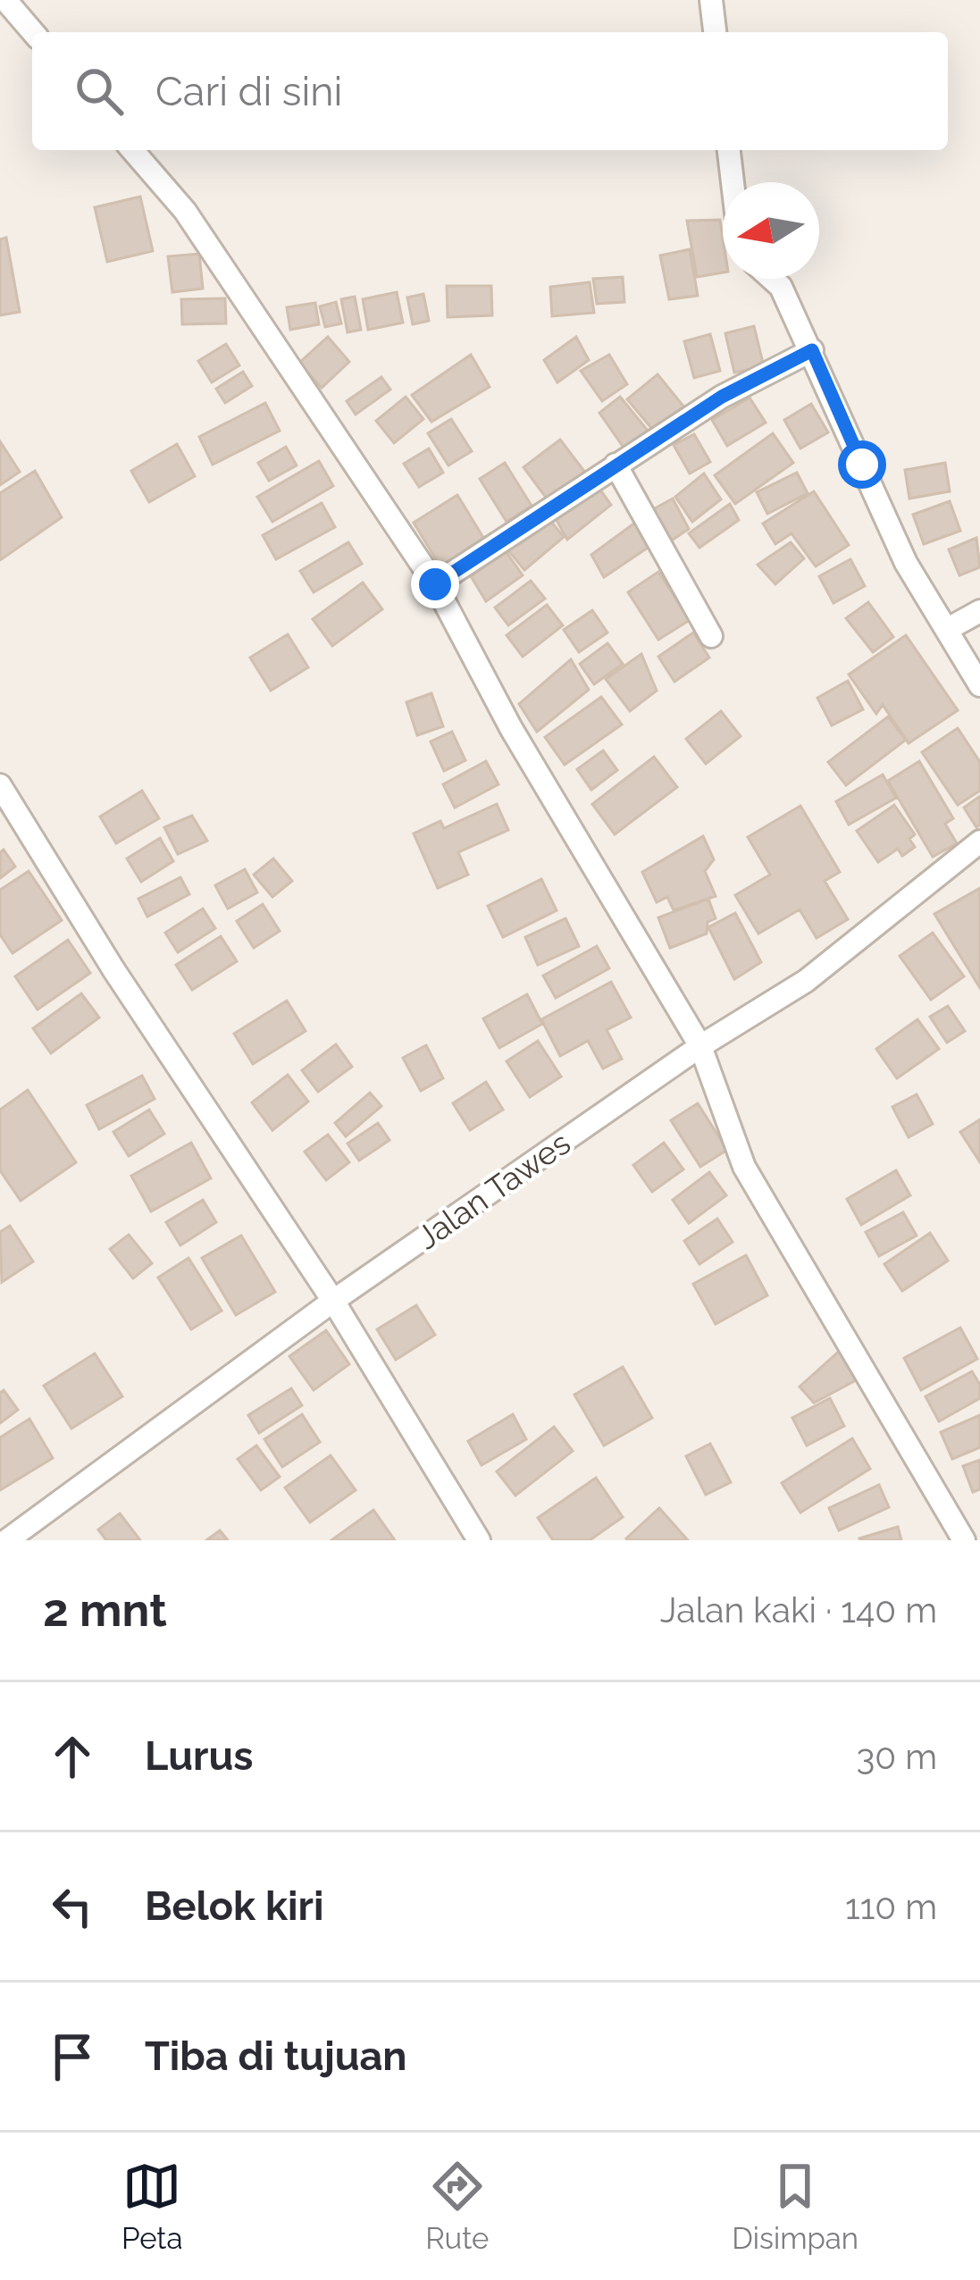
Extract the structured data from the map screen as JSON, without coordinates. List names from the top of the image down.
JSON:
{
  "streets": {
    "street": ["Jalan Tawes"]
  },
  "north": "left",
  "page": {
    "search": "Cari di sini",
    "heading": ["2 mnt", "Jalan kaki · 140 m"],
    "list": [
      ["Lurus", "30 m"],
      ["Belok kiri", "110 m"],
      "Tiba di tujuan"
    ],
    "nav": ["Peta", "Rute", "Disimpan"]
  }
}
